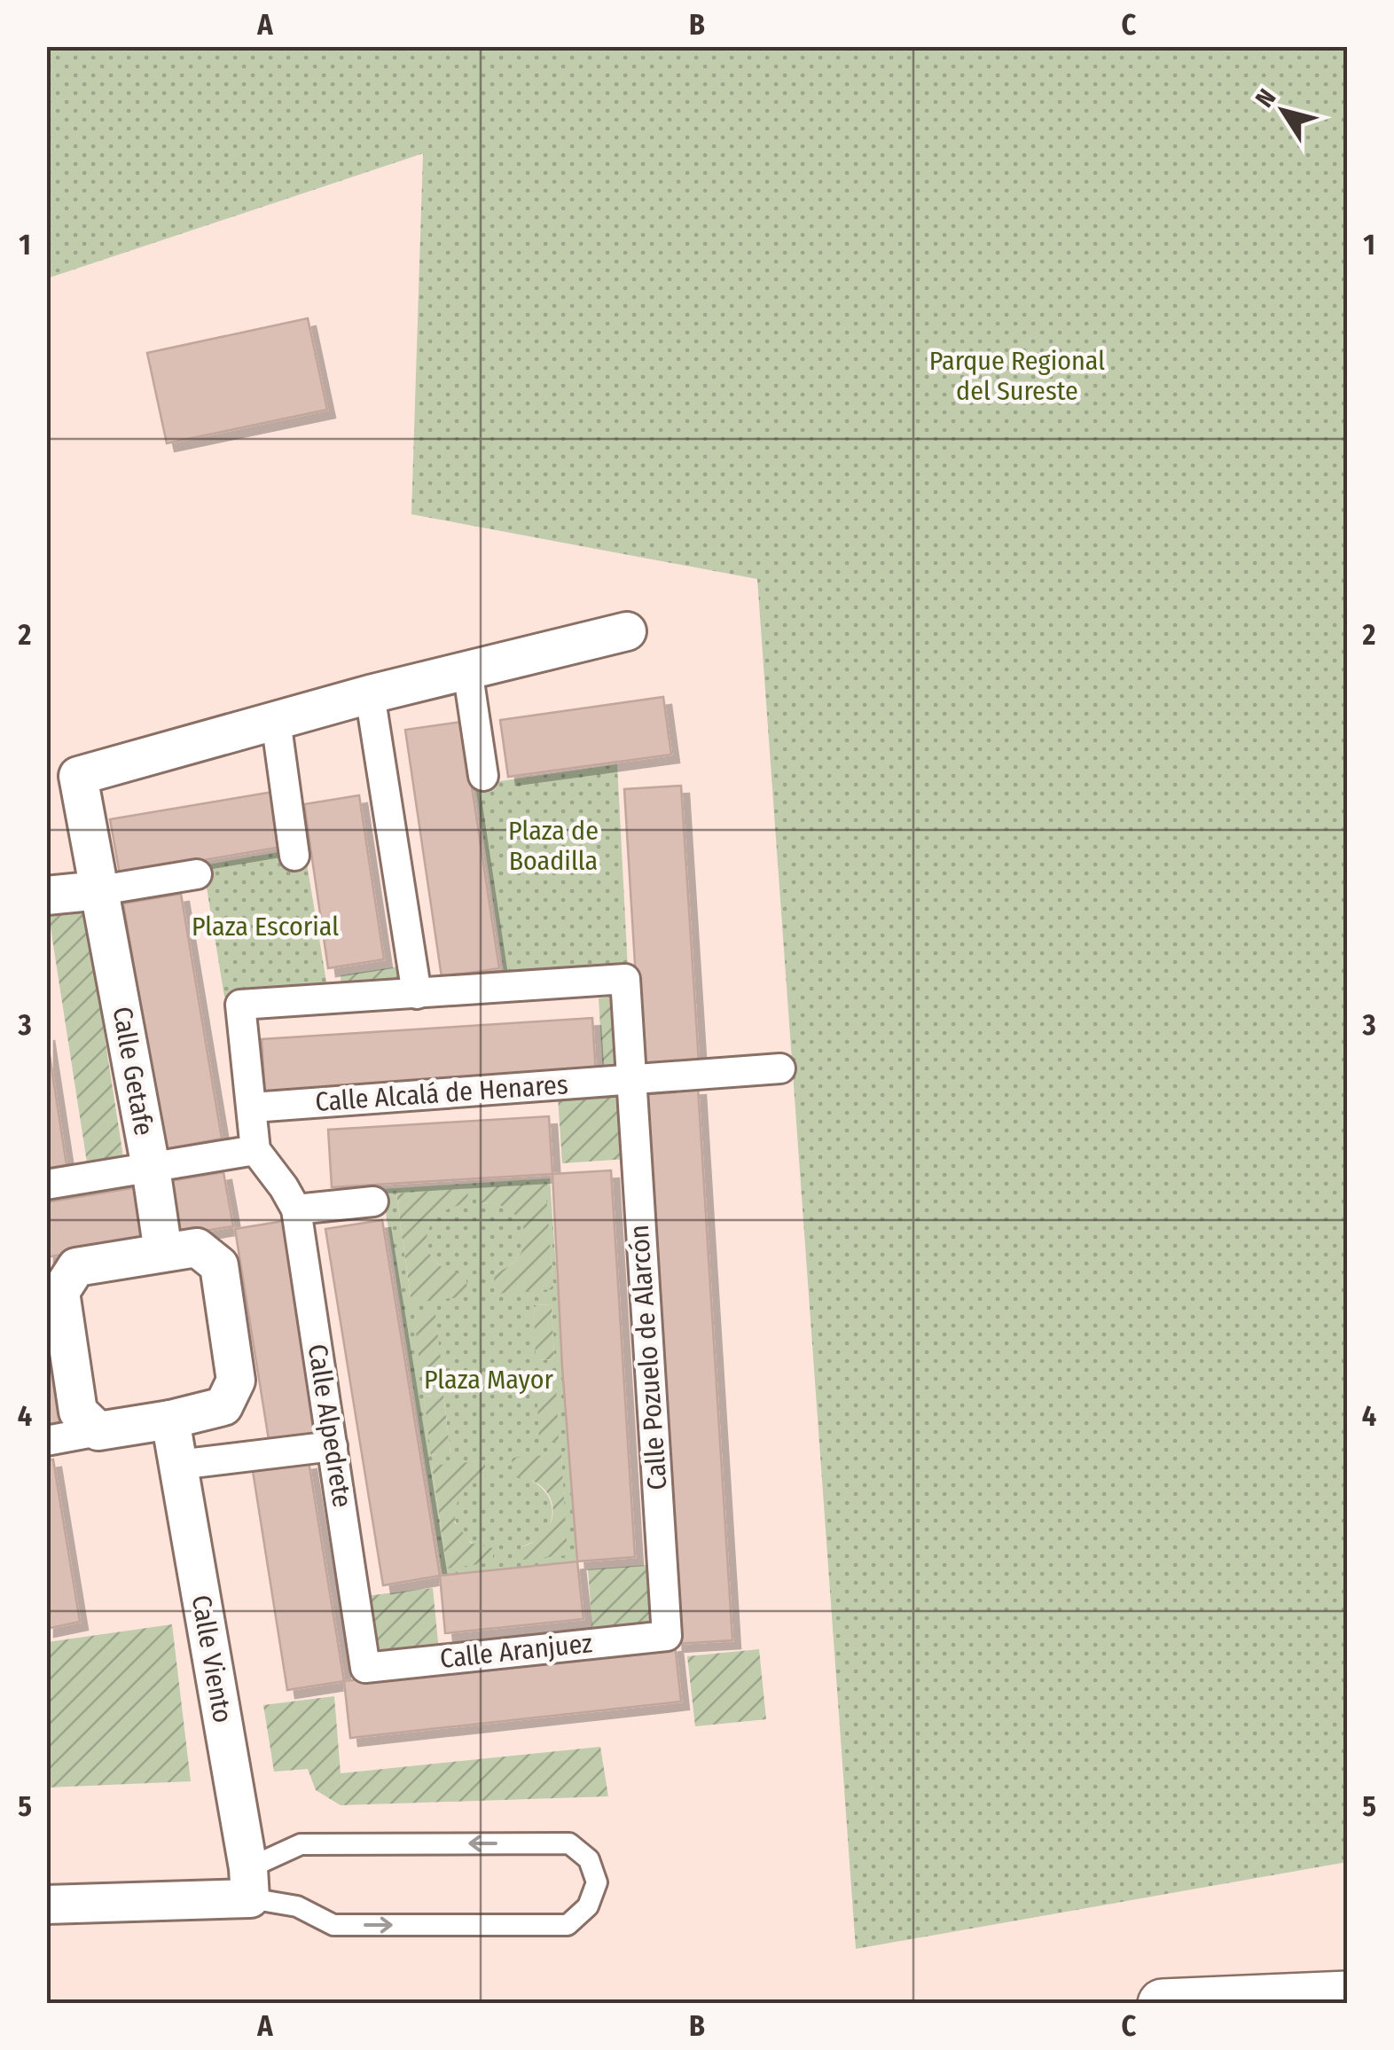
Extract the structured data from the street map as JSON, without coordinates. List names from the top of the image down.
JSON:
{
  "streets": {
    "street": [
      "Calle Getafe",
      "Calle Alcalá de Henares",
      "Calle Pozuelo de Alarcón",
      "Calle Alpedrete",
      "Calle Aranjuez",
      "Calle Viento"
    ]
  },
  "crossings": [
    ["Calle Getafe", "Calle Viento"],
    ["Calle Alcalá de Henares", "Calle Pozuelo de Alarcón"],
    ["Calle Pozuelo de Alarcón", "Calle Aranjuez"],
    ["Calle Alpedrete", "Calle Aranjuez"]
  ],
  "parks": [
    "Parque Regional del Sureste",
    "Plaza de Boadilla",
    "Plaza Escorial",
    "Plaza Mayor"
  ],
  "north": "top left",
  "grid": {
    "columns": ["A", "B", "C"],
    "rows": [
      "1",
      "2",
      "3",
      "4",
      "5"
    ]
  }
}
